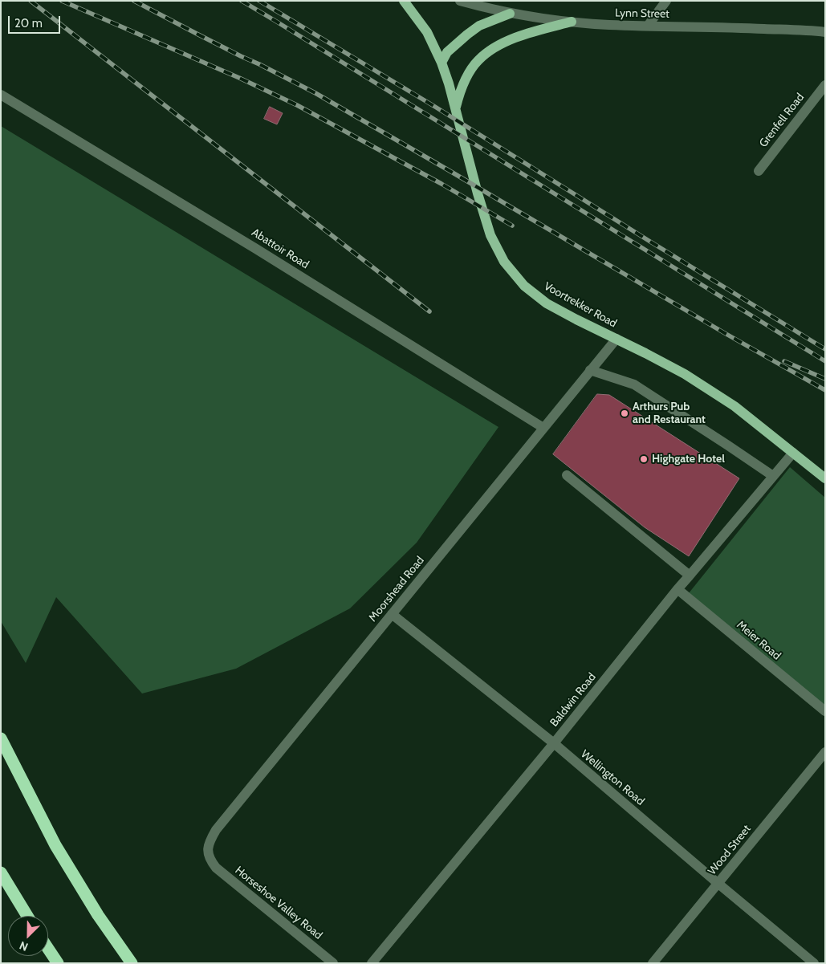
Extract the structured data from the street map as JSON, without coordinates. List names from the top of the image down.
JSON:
{
  "streets": {
    "main road": ["Voortrekker Road"],
    "street": [
      "Lynn Street",
      "Grenfell Road",
      "Abattoir Road",
      "Moorshead Road",
      "Meier Road",
      "Baldwin Road",
      "Wellington Road",
      "Wood Street",
      "Horseshoe Valley Road"
    ]
  },
  "crossings": [
    ["Abattoir Road", "Moorshead Road"],
    ["Voortrekker Road", "Moorshead Road"],
    ["Voortrekker Road", "Baldwin Road"],
    ["Moorshead Road", "Wellington Road"],
    ["Moorshead Road", "Horseshoe Valley Road"],
    ["Meier Road", "Baldwin Road"],
    ["Baldwin Road", "Wellington Road"],
    ["Wellington Road", "Wood Street"]
  ],
  "places": ["Arthurs Pub and Restaurant", "Highgate Hotel"],
  "scale_bar": "20 m",
  "north": "bottom left"
}
